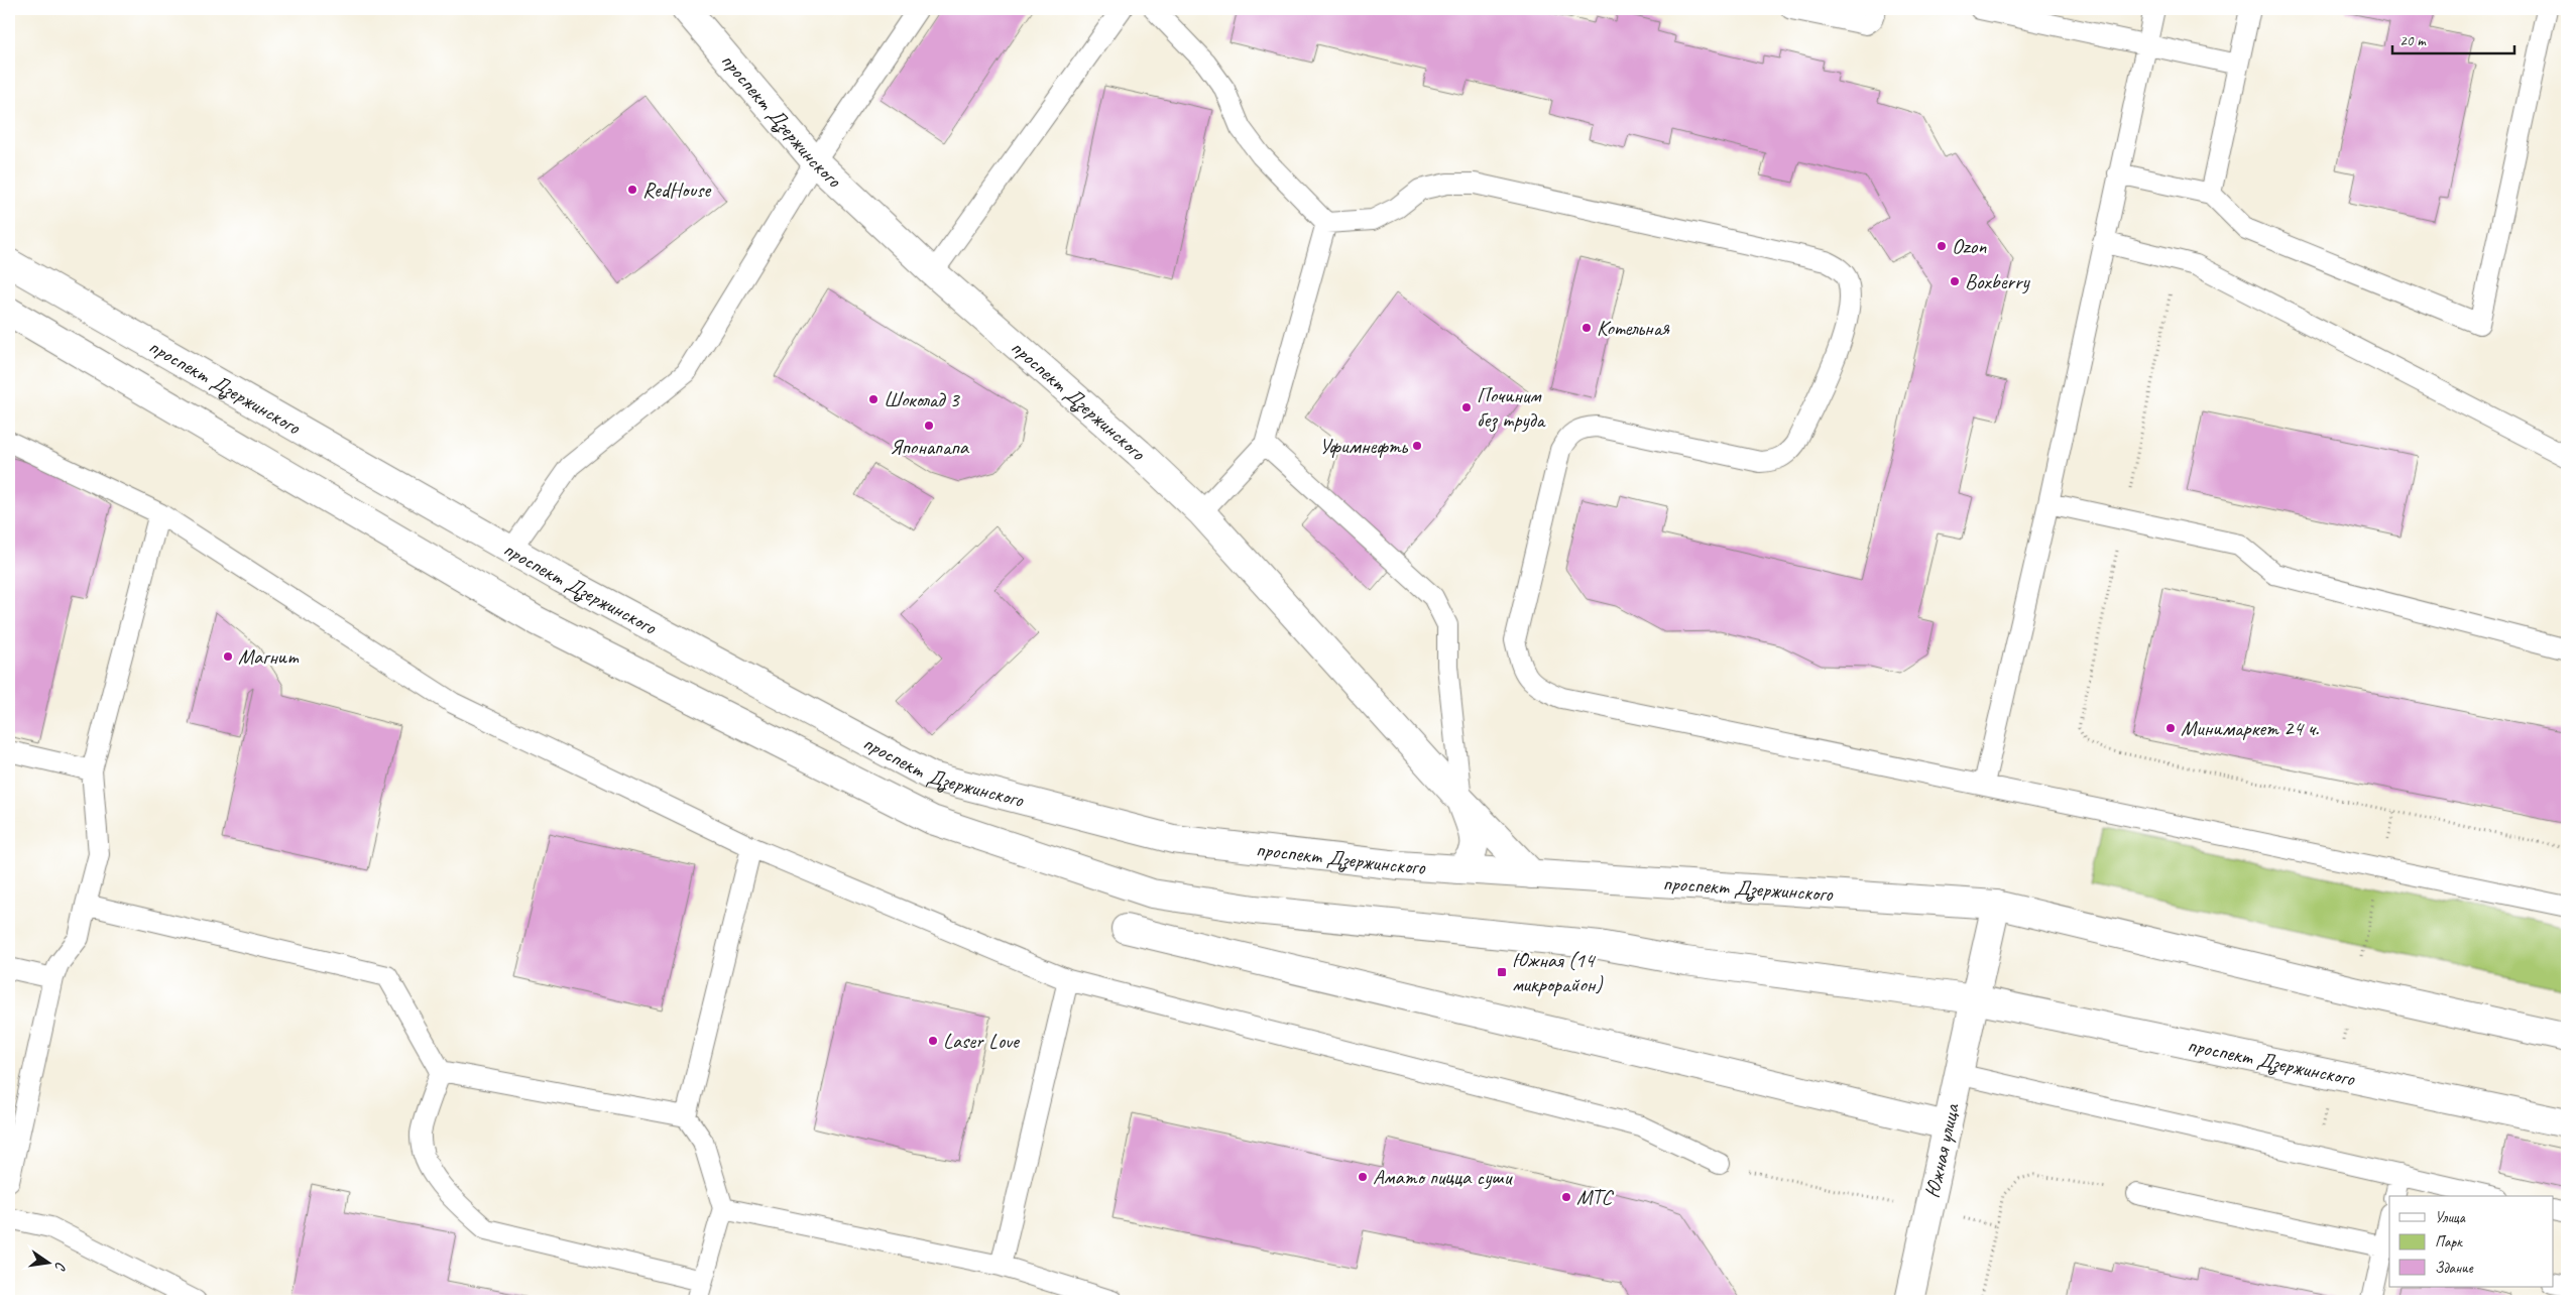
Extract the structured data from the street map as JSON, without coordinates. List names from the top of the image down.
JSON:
{
  "streets": {
    "street": ["проспект Дзержинского", "Южная улица"]
  },
  "crossings": [
    ["проспект Дзержинского", "Южная улица"]
  ],
  "places": {
    "other": [
      "RedHouse",
      "Ozon",
      "Boxberry",
      "Котельная",
      "Шоколад 3",
      "Починим без труда",
      "Японапапа",
      "Уфимнефть",
      "Магнит",
      "Минимаркет 24 ч.",
      "Laser Love",
      "Амато пицца суши",
      "МТС"
    ],
    "transit": ["Южная (14 микрорайон)"]
  },
  "legend": ["Улица", "Парк", "Здание"],
  "scale_bar": "20 m",
  "north": "right"
}
